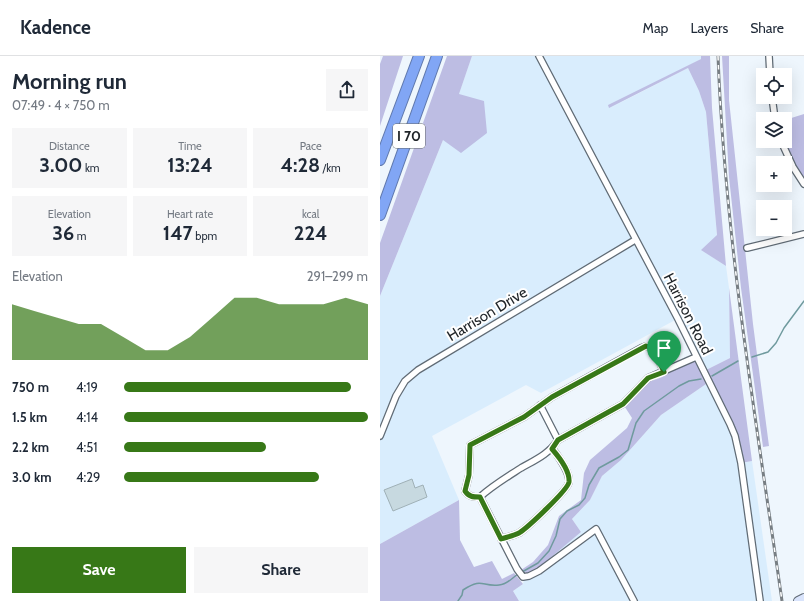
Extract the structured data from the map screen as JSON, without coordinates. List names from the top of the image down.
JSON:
{
  "streets": {
    "highway": ["I 70"],
    "street": ["Harrison Drive", "Harrison Road"]
  },
  "crossings": [
    ["Harrison Drive", "Harrison Road"]
  ],
  "page": {
    "header": "Kadence",
    "nav": ["Map", "Layers", "Share"],
    "heading": ["Morning run", "07:49 · 4 × 750 m"],
    "map_buttons": ["+", "−"],
    "stats": [
      ["Distance", "3.00 km"],
      ["Time", "13:24"],
      ["Pace", "4:28 /km"],
      ["Elevation", "36 m"],
      ["Heart rate", "147 bpm"],
      ["kcal", "224"]
    ],
    "chart": ["Elevation", "291–299 m"],
    "list": [
      {
        "name": "750 m",
        "note": "4:19"
      },
      {
        "name": "1.5 km",
        "note": "4:14"
      },
      {
        "name": "2.2 km",
        "note": "4:51"
      },
      {
        "name": "3.0 km",
        "note": "4:29"
      }
    ],
    "buttons": ["Save", "Share"]
  }
}
